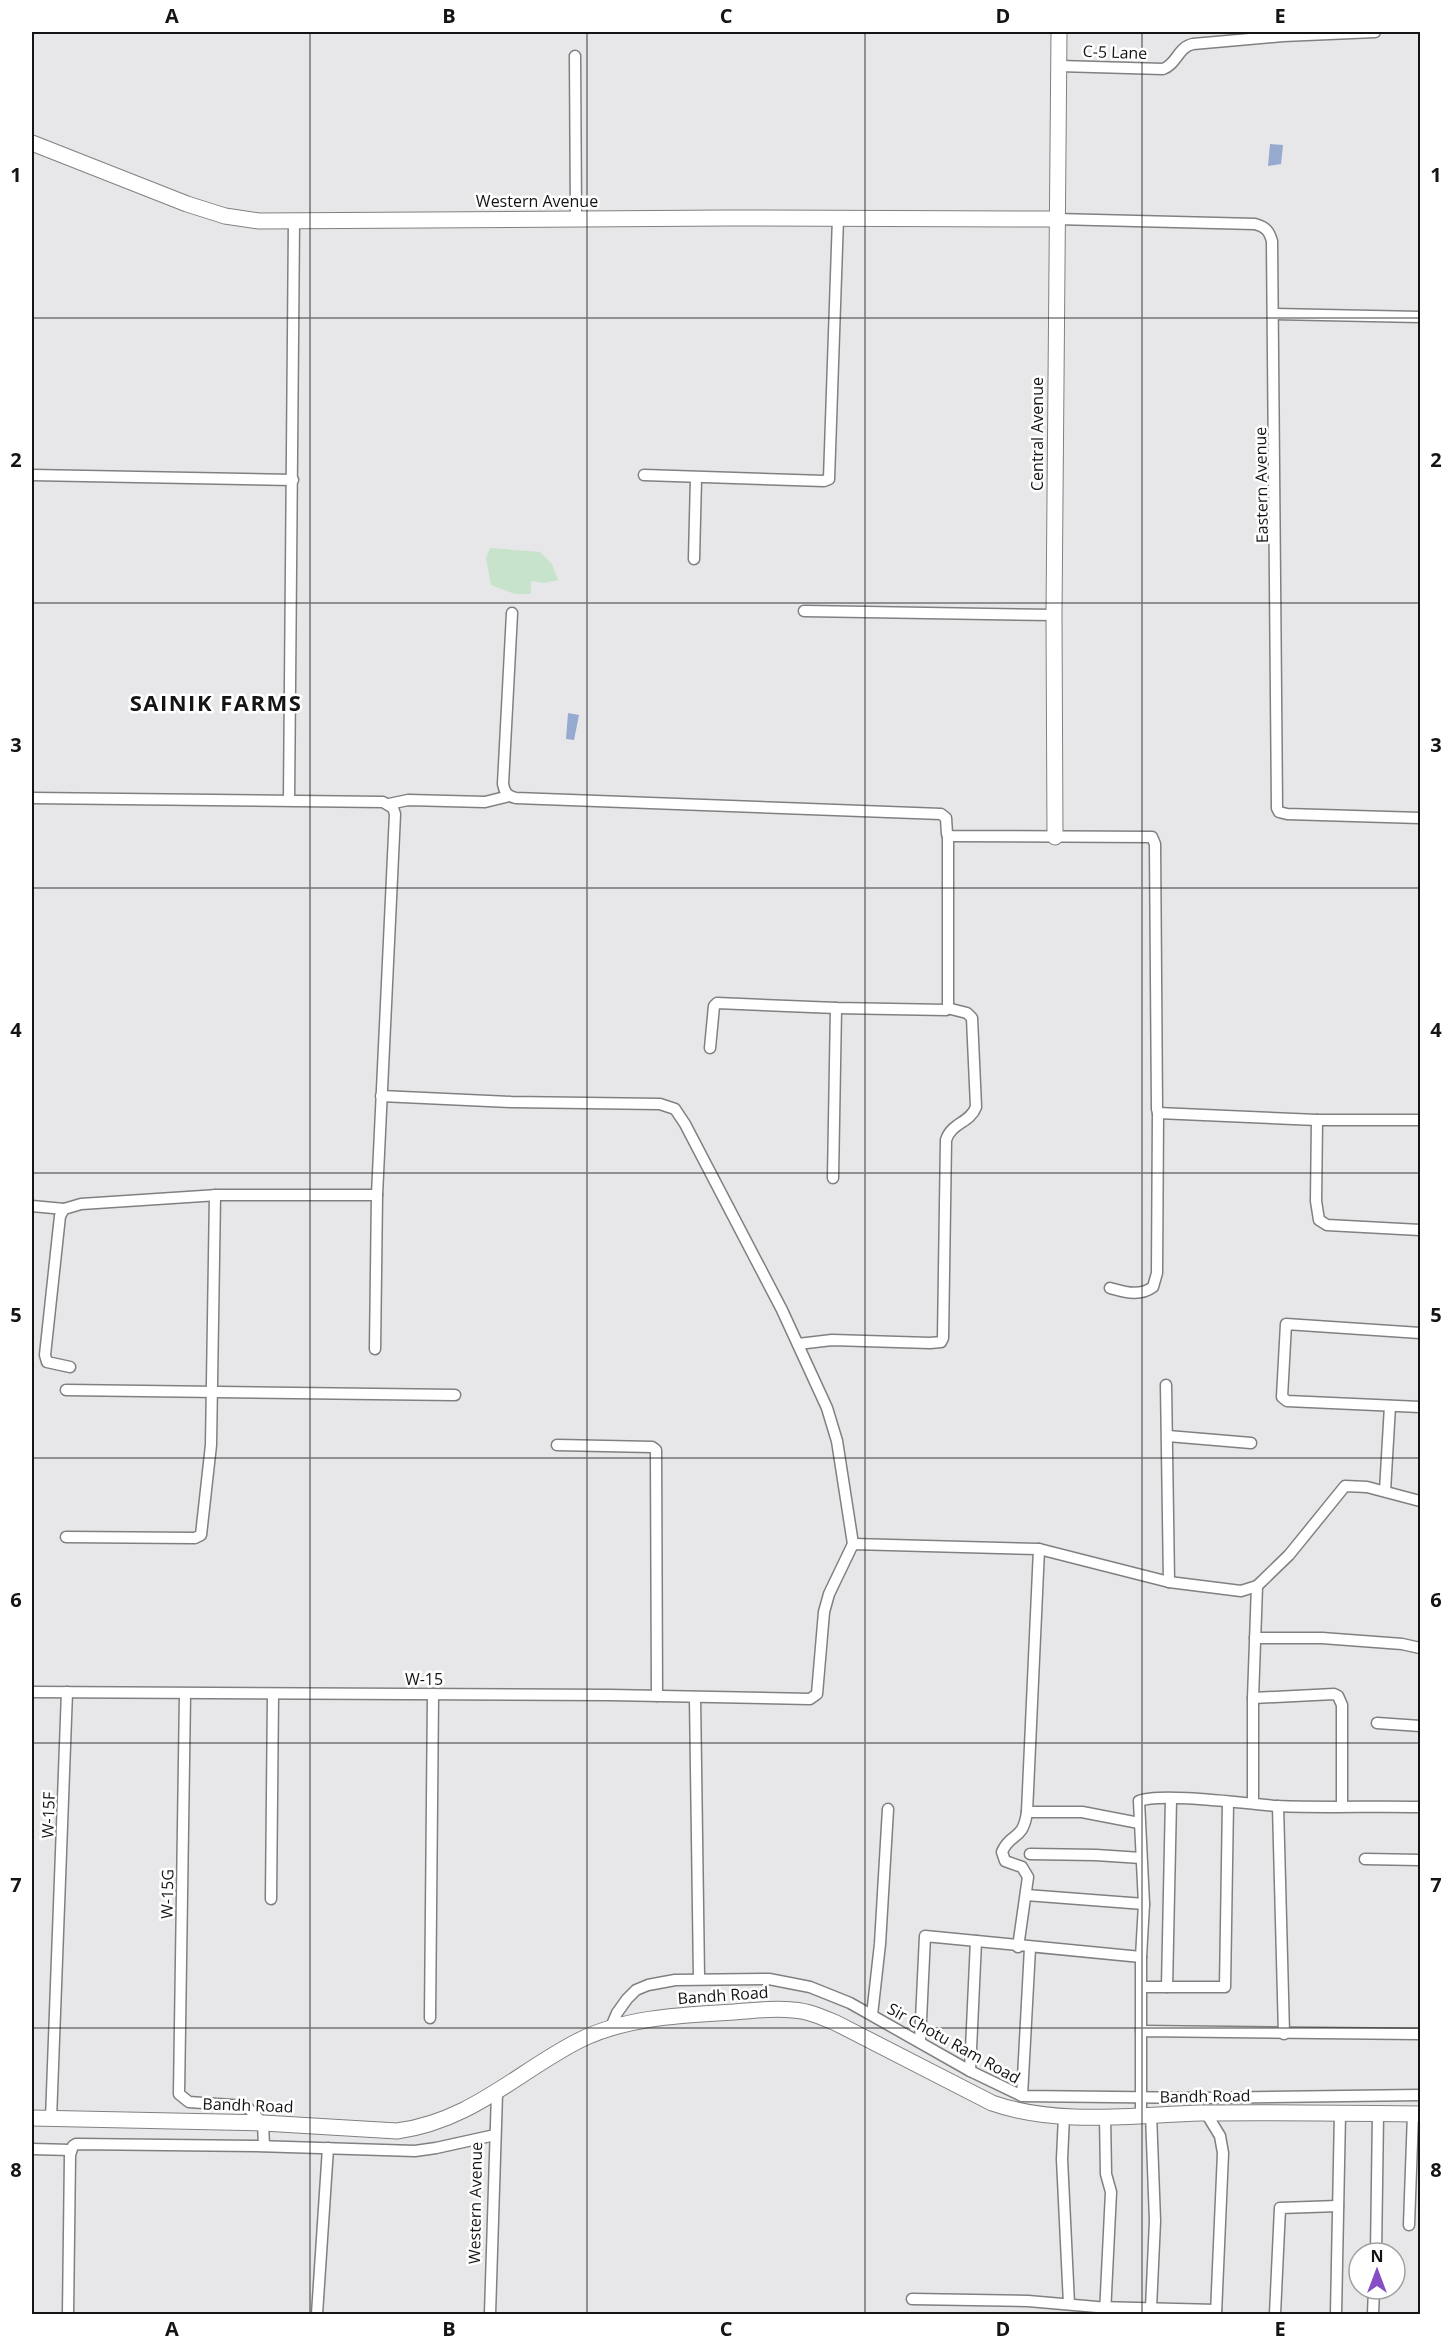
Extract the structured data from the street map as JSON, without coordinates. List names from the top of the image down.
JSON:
{
  "streets": {
    "street": [
      "C-5 Lane",
      "Western Avenue",
      "Central Avenue",
      "Eastern Avenue",
      "W-15",
      "W-15F",
      "W-15G",
      "Bandh Road",
      "Sir Chotu Ram Road"
    ]
  },
  "crossings": [
    ["C-5 Lane", "Central Avenue"],
    ["Western Avenue", "Central Avenue"],
    ["Western Avenue", "Eastern Avenue"],
    ["Western Avenue", "Bandh Road"],
    ["Central Avenue", "Eastern Avenue"],
    ["W-15", "W-15F"],
    ["W-15", "W-15G"],
    ["W-15F", "Bandh Road"],
    ["W-15G", "Bandh Road"],
    ["Bandh Road", "Sir Chotu Ram Road"]
  ],
  "districts": ["SAINIK FARMS"],
  "north": "top",
  "grid": {
    "columns": [
      "A",
      "B",
      "C",
      "D",
      "E"
    ],
    "rows": [
      "1",
      "2",
      "3",
      "4",
      "5",
      "6",
      "7",
      "8"
    ]
  }
}
